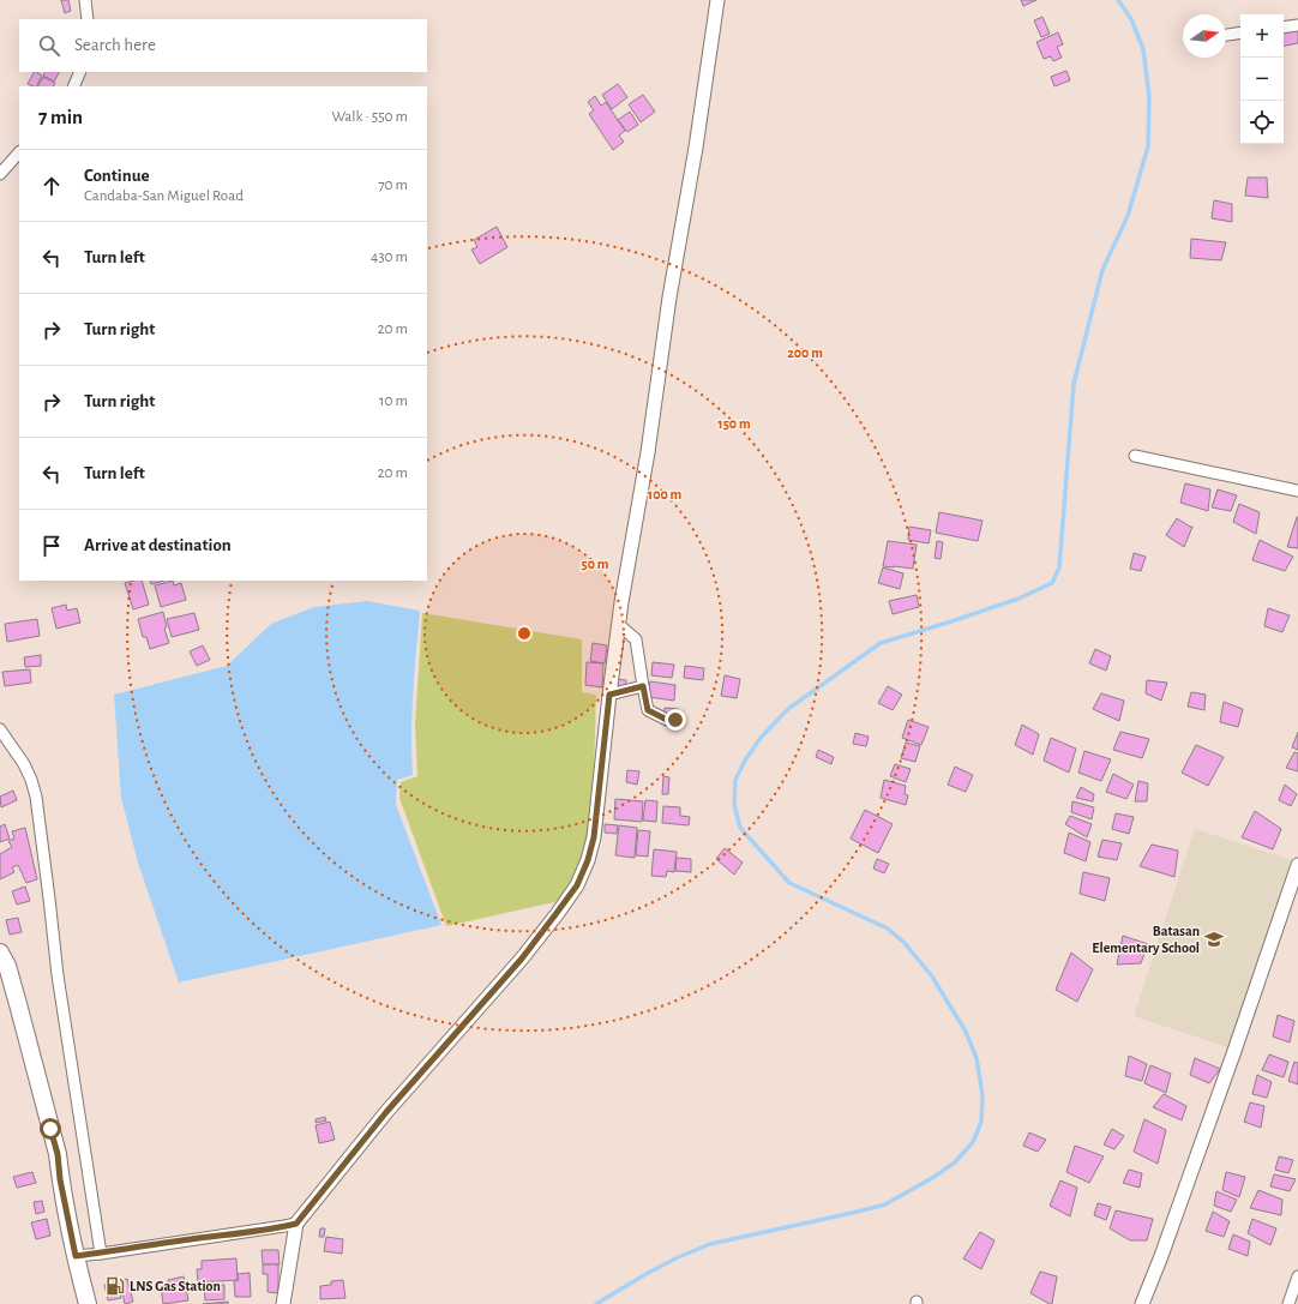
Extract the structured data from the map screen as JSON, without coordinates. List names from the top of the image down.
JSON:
{
  "places": {
    "school or university": ["Batasan Elementary School"],
    "fuel station": ["LNS Gas Station"]
  },
  "north": "right",
  "page": {
    "map_buttons": ["+", "−"],
    "search": "Search here",
    "heading": ["7 min", "Walk · 550 m"],
    "list": [
      ["Continue", "Candaba-San Miguel Road", "70 m"],
      ["Turn left", "430 m"],
      ["Turn right", "20 m"],
      ["Turn right", "10 m"],
      ["Turn left", "20 m"],
      "Arrive at destination"
    ]
  },
  "rings": [
    "200 m",
    "150 m",
    "100 m",
    "50 m"
  ]
}
